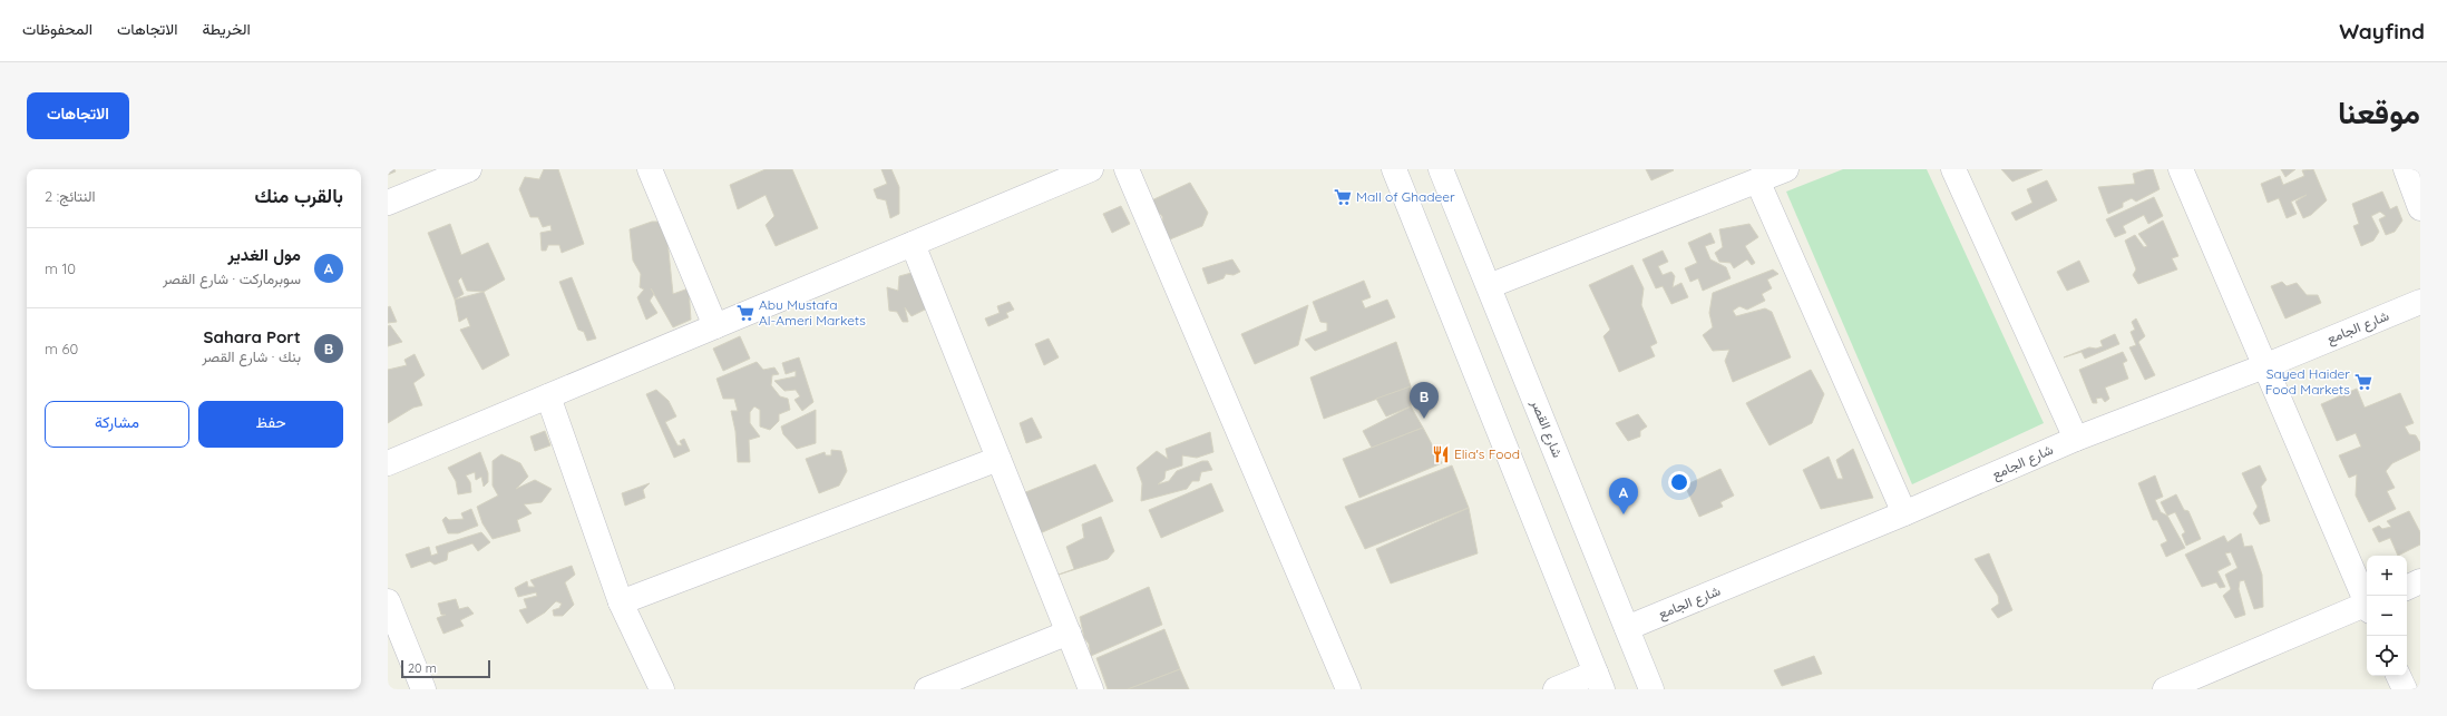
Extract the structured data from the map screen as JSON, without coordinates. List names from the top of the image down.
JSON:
{
  "streets": {
    "street": ["شارع الجامع", "شارع القصر"]
  },
  "crossings": [
    ["شارع الجامع", "شارع القصر"]
  ],
  "places": {
    "supermarket": ["Mall of Ghadeer", "Abu Mustafa Al-Ameri Markets", "Sayed Haider Food Markets"],
    "restaurant": ["Elia's Food"]
  },
  "scale_bar": "20 m",
  "page": {
    "header": "Wayfind",
    "nav": ["الخريطة", "الاتجاهات", "المحفوظات"],
    "title": "موقعنا",
    "buttons": [
      "الاتجاهات",
      ["حفظ", "مشاركة"]
    ],
    "heading": ["بالقرب منك", "النتائج: 2"],
    "list": [
      {
        "mark": "A",
        "name": "مول الغدير",
        "note": "سوبرماركت · شارع القصر",
        "value": "10 m"
      },
      {
        "mark": "B",
        "name": "Sahara Port",
        "note": "بنك · شارع القصر",
        "value": "60 m"
      }
    ],
    "pins": ["B", "A"],
    "map_buttons": ["+", "−"],
    "scale": "20 m"
  }
}
